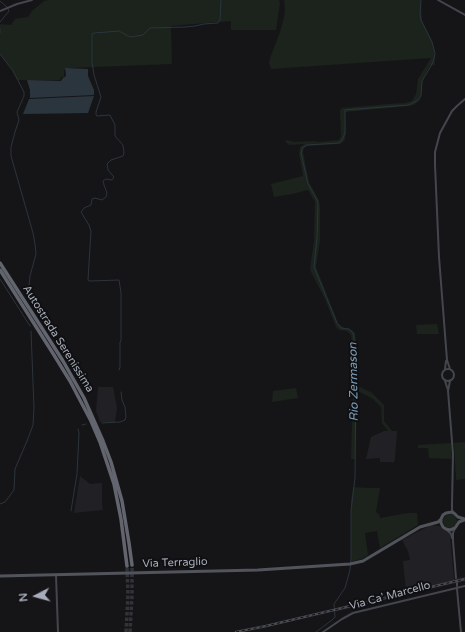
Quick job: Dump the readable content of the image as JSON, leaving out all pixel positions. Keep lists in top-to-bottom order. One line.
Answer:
{"streets":{"highway":["Autostrada Serenissima"],"main road":["Via Terraglio","Via Ca' Marcello"]},"water":["Rio Zermason"],"north":"left"}
